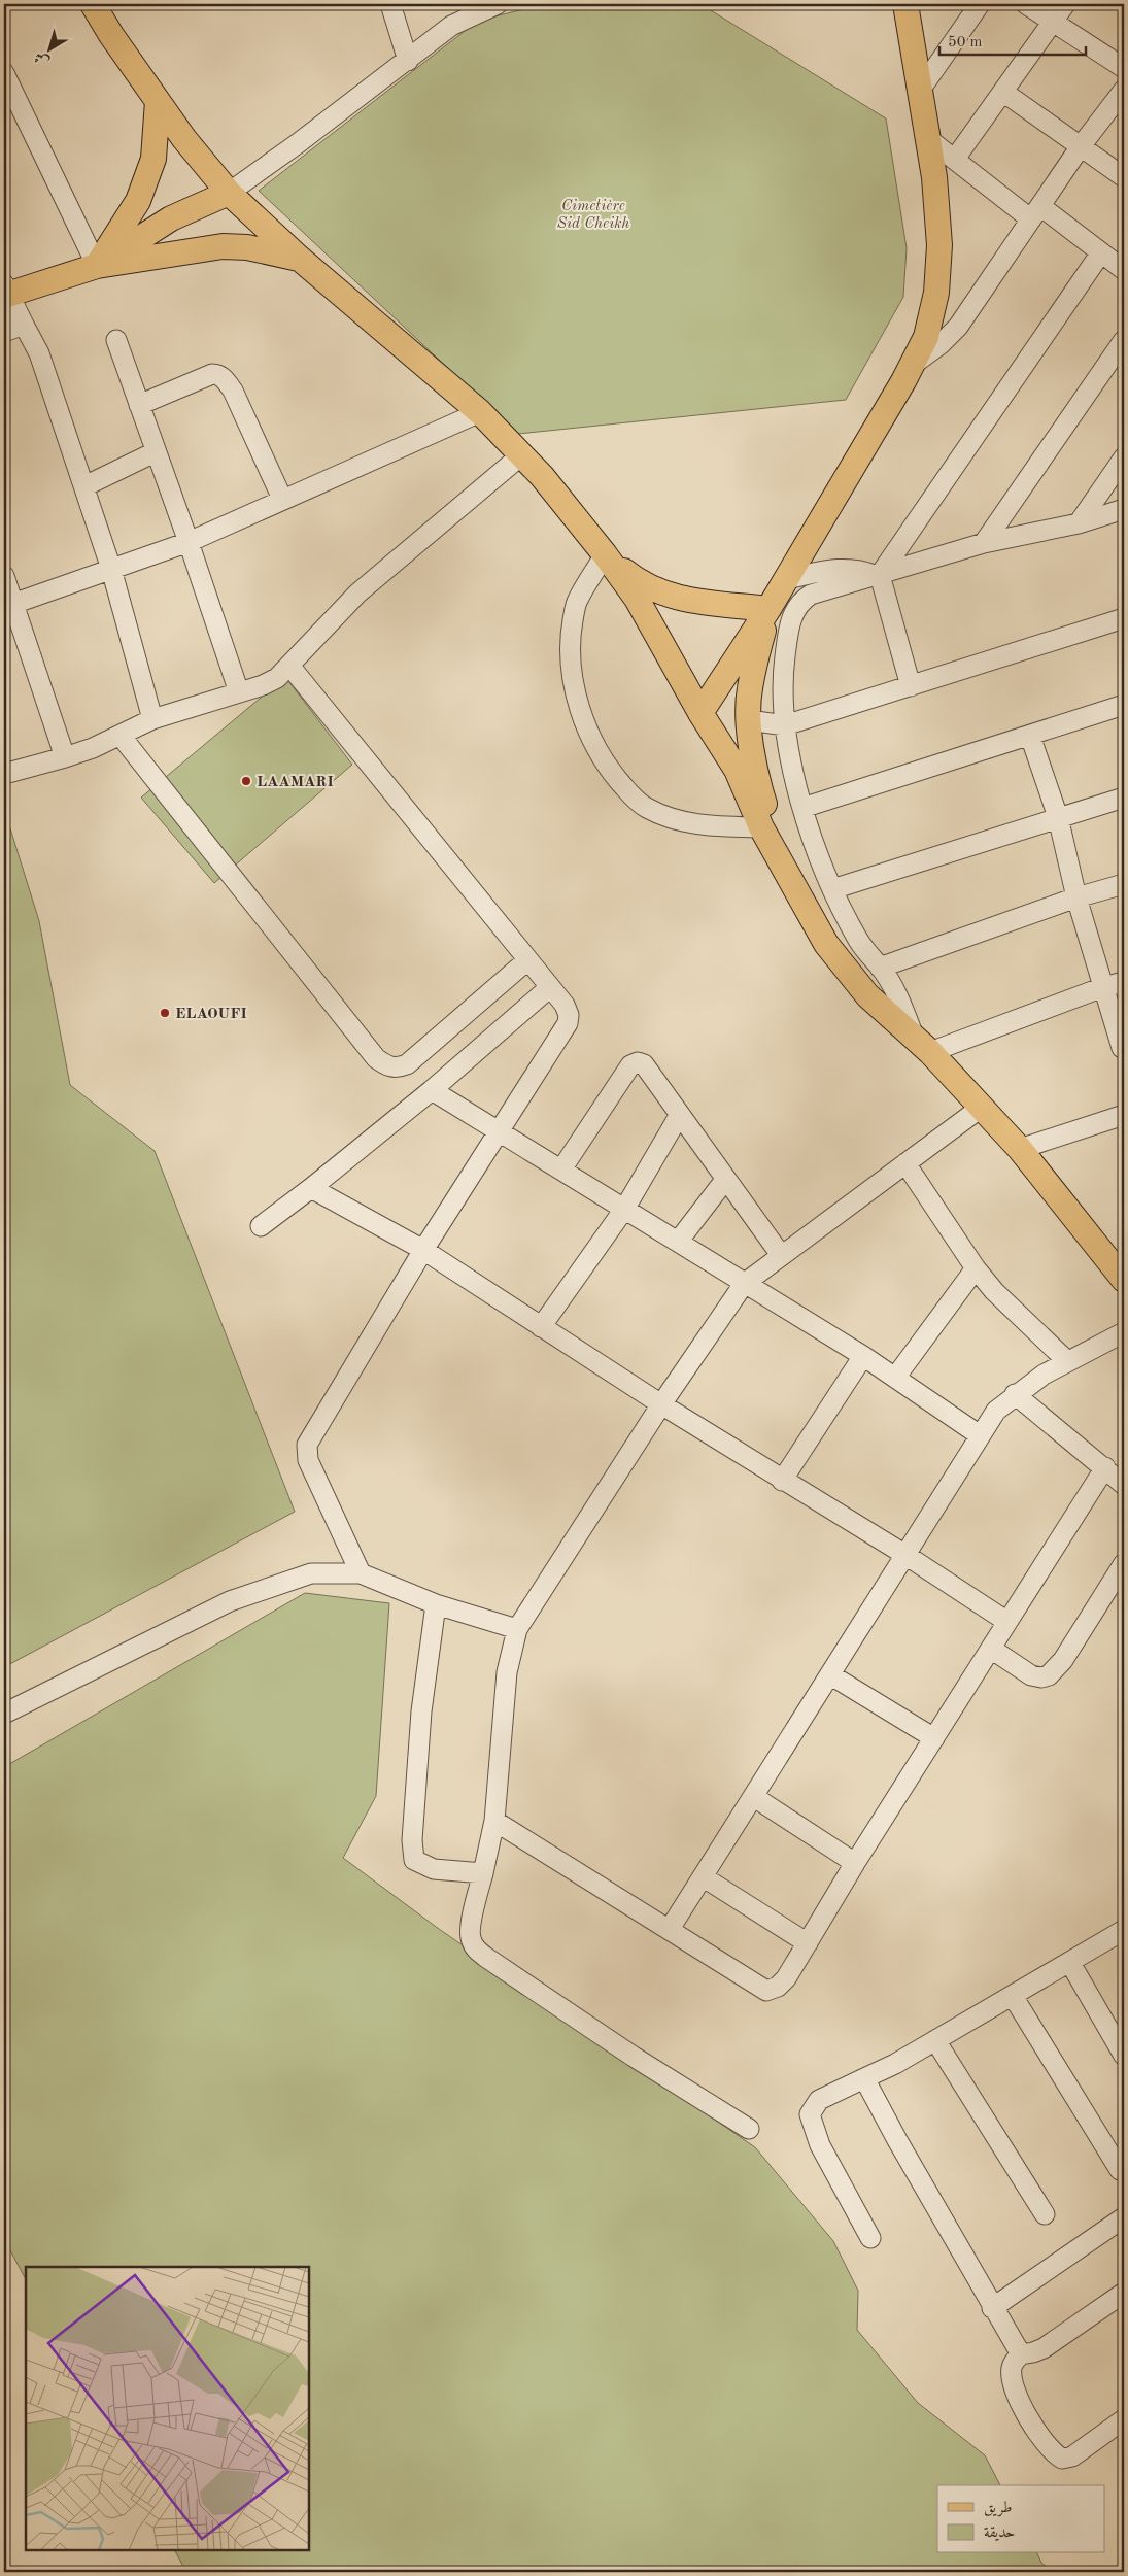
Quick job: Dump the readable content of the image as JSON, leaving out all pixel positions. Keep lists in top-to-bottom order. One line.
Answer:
{"parks":["Cimetière Sid Cheikh"],"places":["LAAMARI","ELAOUFI"],"legend":["طريق","حديقة"],"scale_bar":"50 m","north":"bottom left"}
